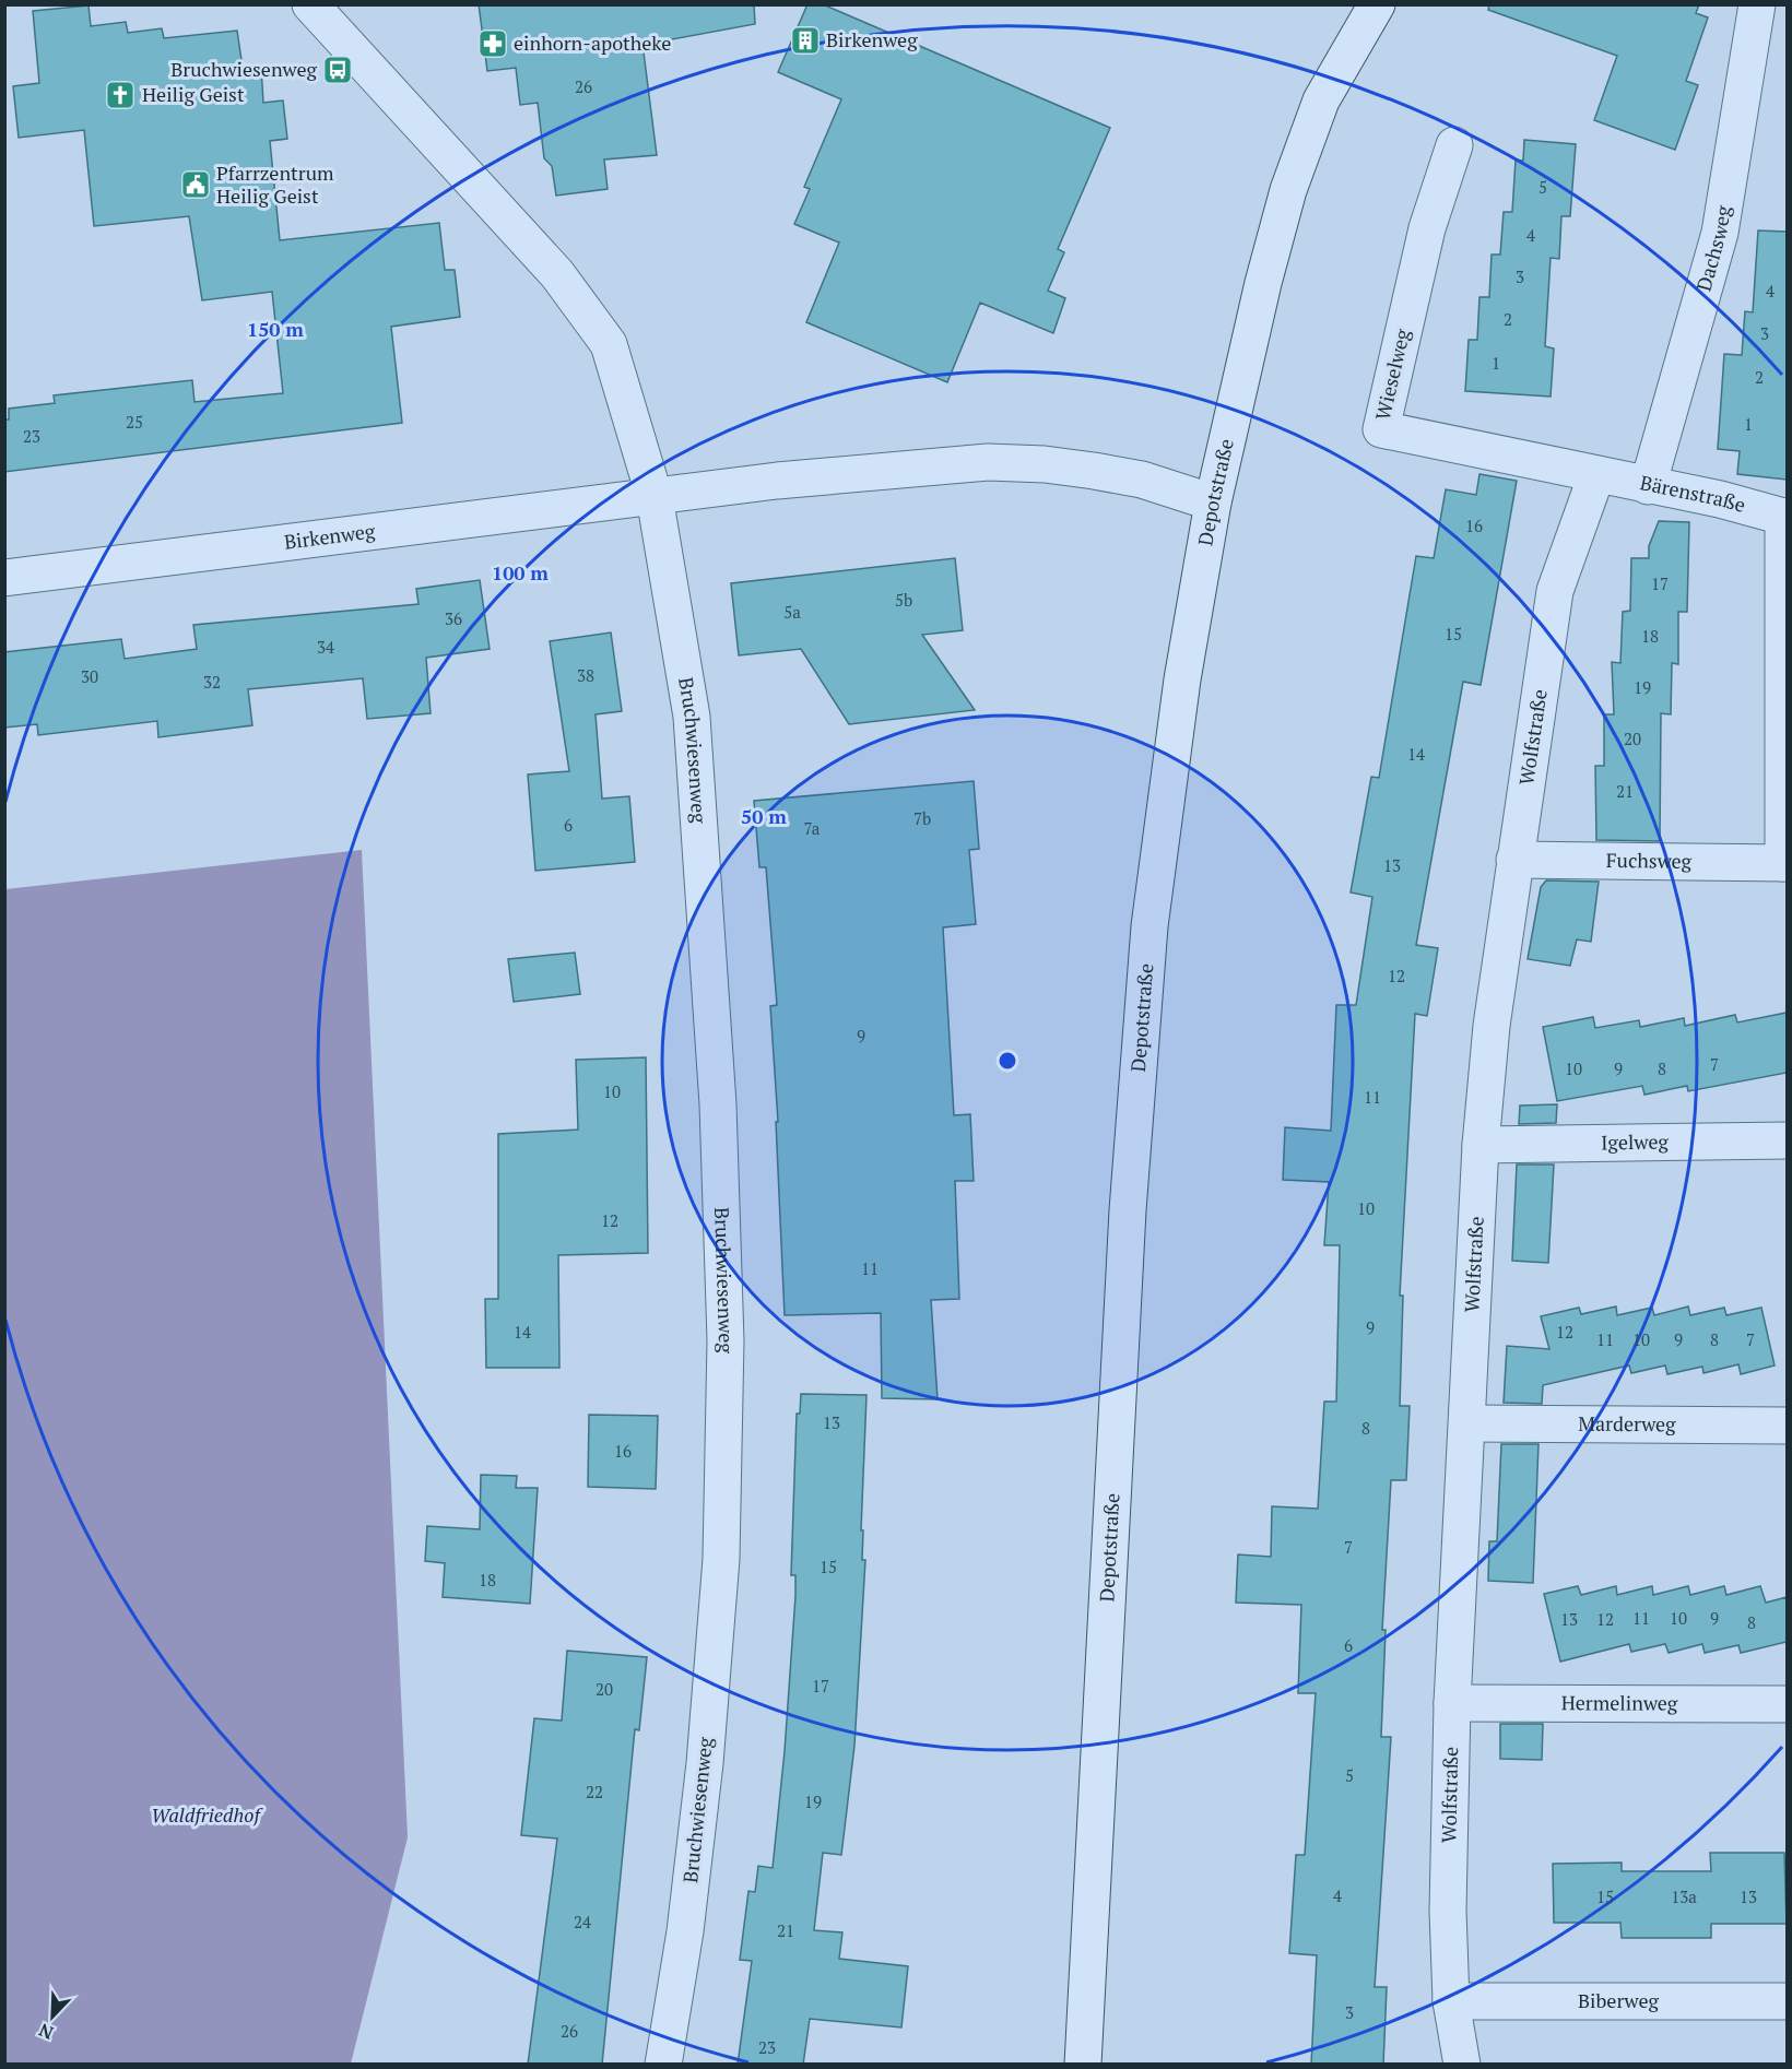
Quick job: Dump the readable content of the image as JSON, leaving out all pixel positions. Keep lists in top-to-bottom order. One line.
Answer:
{"streets":{"street":["Dachsweg","Wieselweg","Depotstraße","Bärenstraße","Birkenweg","Wolfstraße","Bruchwiesenweg","Fuchsweg","Igelweg","Marderweg","Hermelinweg","Biberweg"]},"crossings":[["Dachsweg","Bärenstraße"],["Wieselweg","Bärenstraße"],["Wieselweg","Wolfstraße"],["Bärenstraße","Wolfstraße"],["Bärenstraße","Fuchsweg"],["Birkenweg","Bruchwiesenweg"],["Wolfstraße","Fuchsweg"],["Wolfstraße","Igelweg"],["Wolfstraße","Marderweg"],["Wolfstraße","Hermelinweg"],["Wolfstraße","Biberweg"]],"parks":["Waldfriedhof"],"places":{"building":["Birkenweg"],"pharmacy":["einhorn-apotheke"],"bus stop":["Bruchwiesenweg"],"church":["Heilig Geist"],"public building":["Pfarrzentrum Heilig Geist"]},"house_numbers":["26","5","4","3","4","2","3","1","2","25","1","23","16","17","5b","5a","36","15","18","34","38","30","32","19","20","14","21","7b","6","7a","13","12","9","7","10","9","8","10","11","10","12","11","9","14","12","11","10","9","8","7","13","8","16","7","15","18","11","10","9","13","12","8","6","17","20","5","22","19","4","15","13a","13","24","21","3","26","23"],"north":"bottom left","rings":["150 m","100 m","50 m"]}
